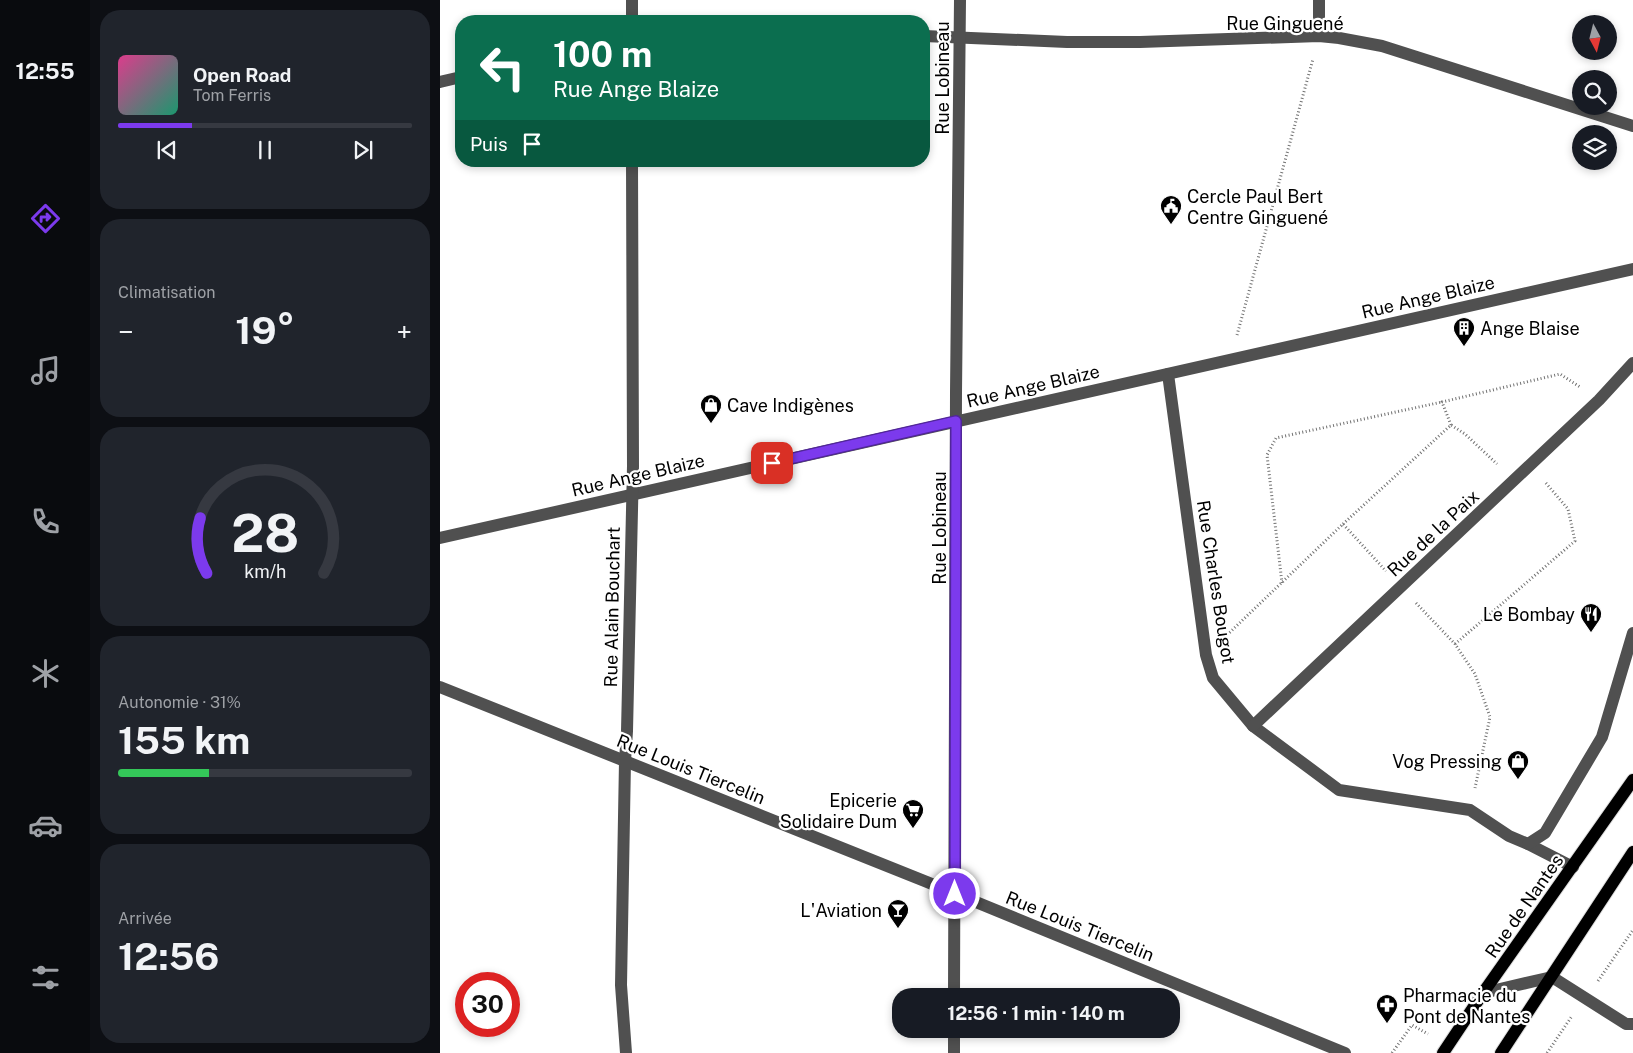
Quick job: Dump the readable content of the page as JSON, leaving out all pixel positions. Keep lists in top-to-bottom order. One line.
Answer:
{"streets":{"main road":["Rue de Nantes"],"street":["Rue Ginguené","Rue Lobineau","Rue Ange Blaize","Rue de la Paix","Rue Charles Bougot","Rue Alain Bouchart","Rue Louis Tiercelin"]},"crossings":[["Rue Ginguené","Rue Lobineau"],["Rue Lobineau","Rue Ange Blaize"],["Rue Lobineau","Rue Louis Tiercelin"],["Rue Ange Blaize","Rue Charles Bougot"],["Rue Ange Blaize","Rue Alain Bouchart"],["Rue de la Paix","Rue Charles Bougot"],["Rue Charles Bougot","Rue de Nantes"],["Rue Alain Bouchart","Rue Louis Tiercelin"]],"places":{"public building":["Cercle Paul Bert Centre Ginguené"],"building":["Ange Blaise"],"shop":["Cave Indigènes","Vog Pressing"],"restaurant":["Le Bombay"],"supermarket":["Epicerie Solidaire Dum"],"bar":["L'Aviation"],"pharmacy":["Pharmacie du Pont de Nantes"]},"north":"bottom","page":{"tabs":"12:55","turn":["100 m","Rue Ange Blaize"],"song":["Open Road","Tom Ferris"],"then":"Puis","tile":["Climatisation",["Autonomie · 31%","155 km"],["Arrivée","12:56"]],"heat":["−","19°","+"],"limit":"30","trip":"12:56 · 1 min · 140 m","gauge":["28","km/h"]}}
